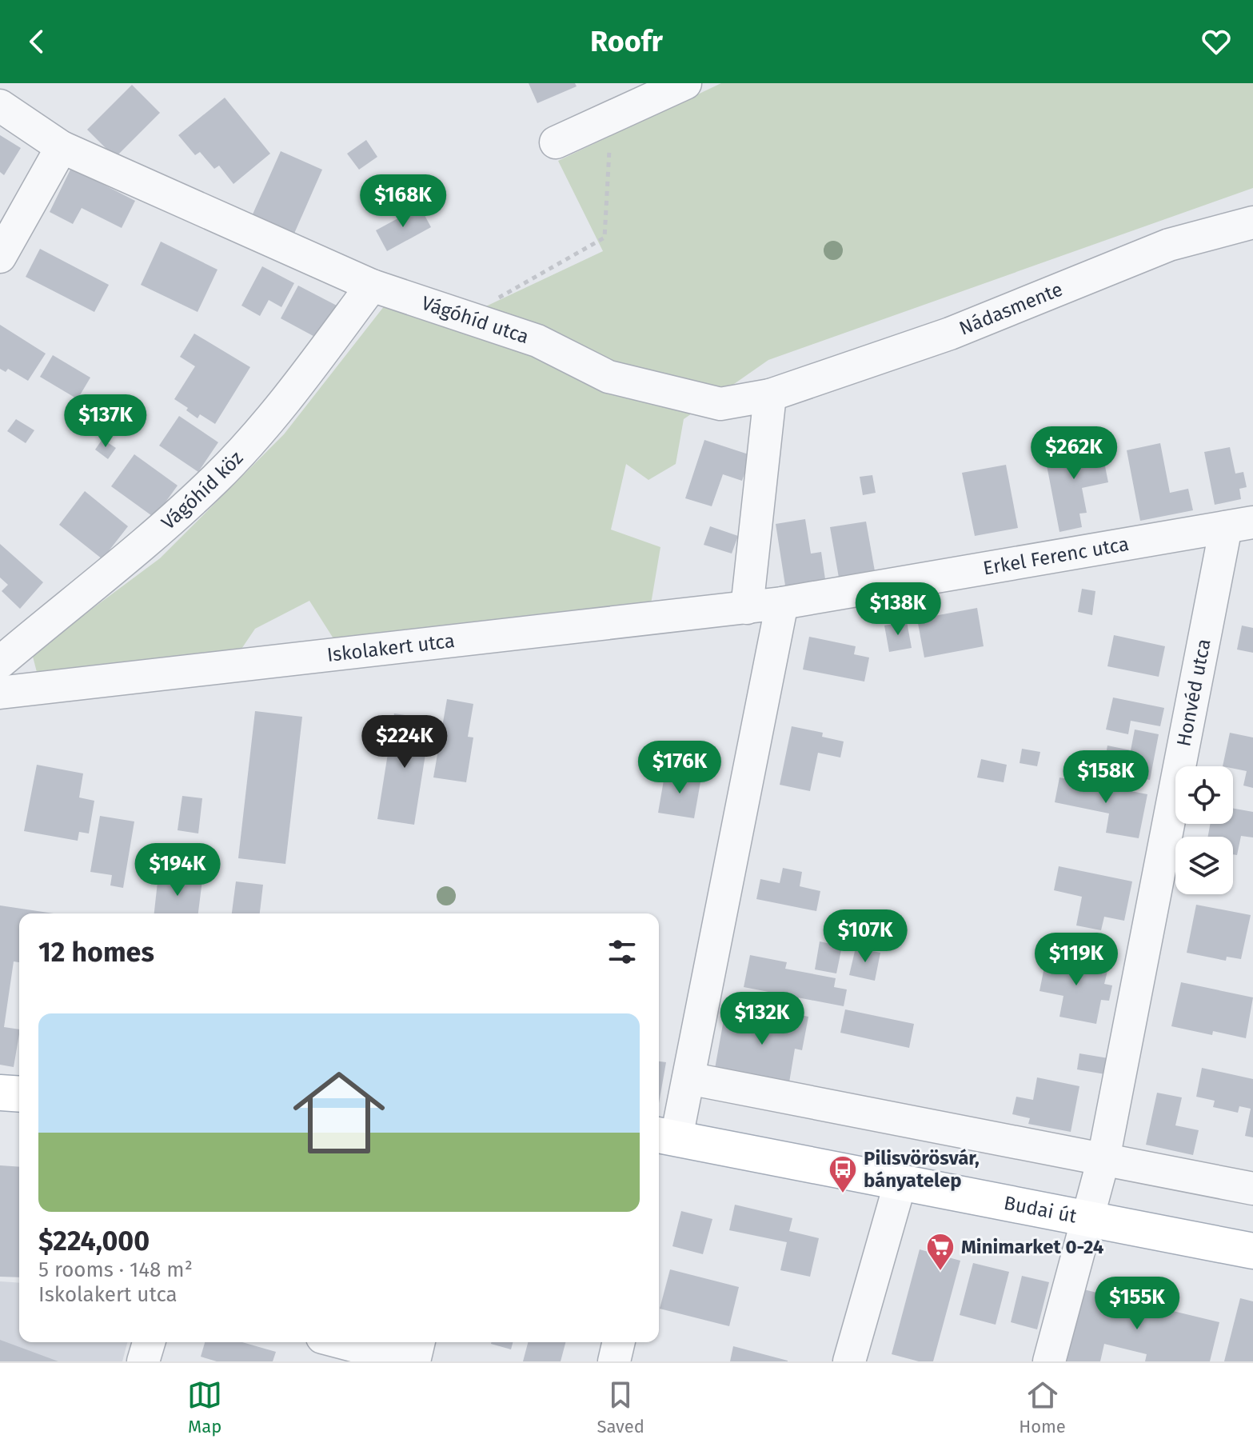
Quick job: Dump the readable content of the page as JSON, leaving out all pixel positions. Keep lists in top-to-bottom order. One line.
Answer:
{"streets":{"main road":["Budai út"],"street":["Nádasmente","Vágóhíd utca","Vágóhíd köz","Erkel Ferenc utca","Iskolakert utca","Honvéd utca"]},"crossings":[["Nádasmente","Vágóhíd utca"],["Vágóhíd utca","Vágóhíd köz"],["Erkel Ferenc utca","Iskolakert utca"],["Erkel Ferenc utca","Honvéd utca"],["Honvéd utca","Budai út"]],"places":{"bus stop":["Pilisvörösvár, bányatelep"],"supermarket":["Minimarket 0-24"]},"page":{"header":"Roofr","price":["$168K","$137K","$262K","$138K","$224K","$176K","$158K","$194K","$107K","$119K","$132K","$155K"],"heading":"12 homes","list":[{"name":"$224,000","note":"5 rooms · 148 m² · Iskolakert utca"}],"tabs":["Map","Saved","Home"]}}
